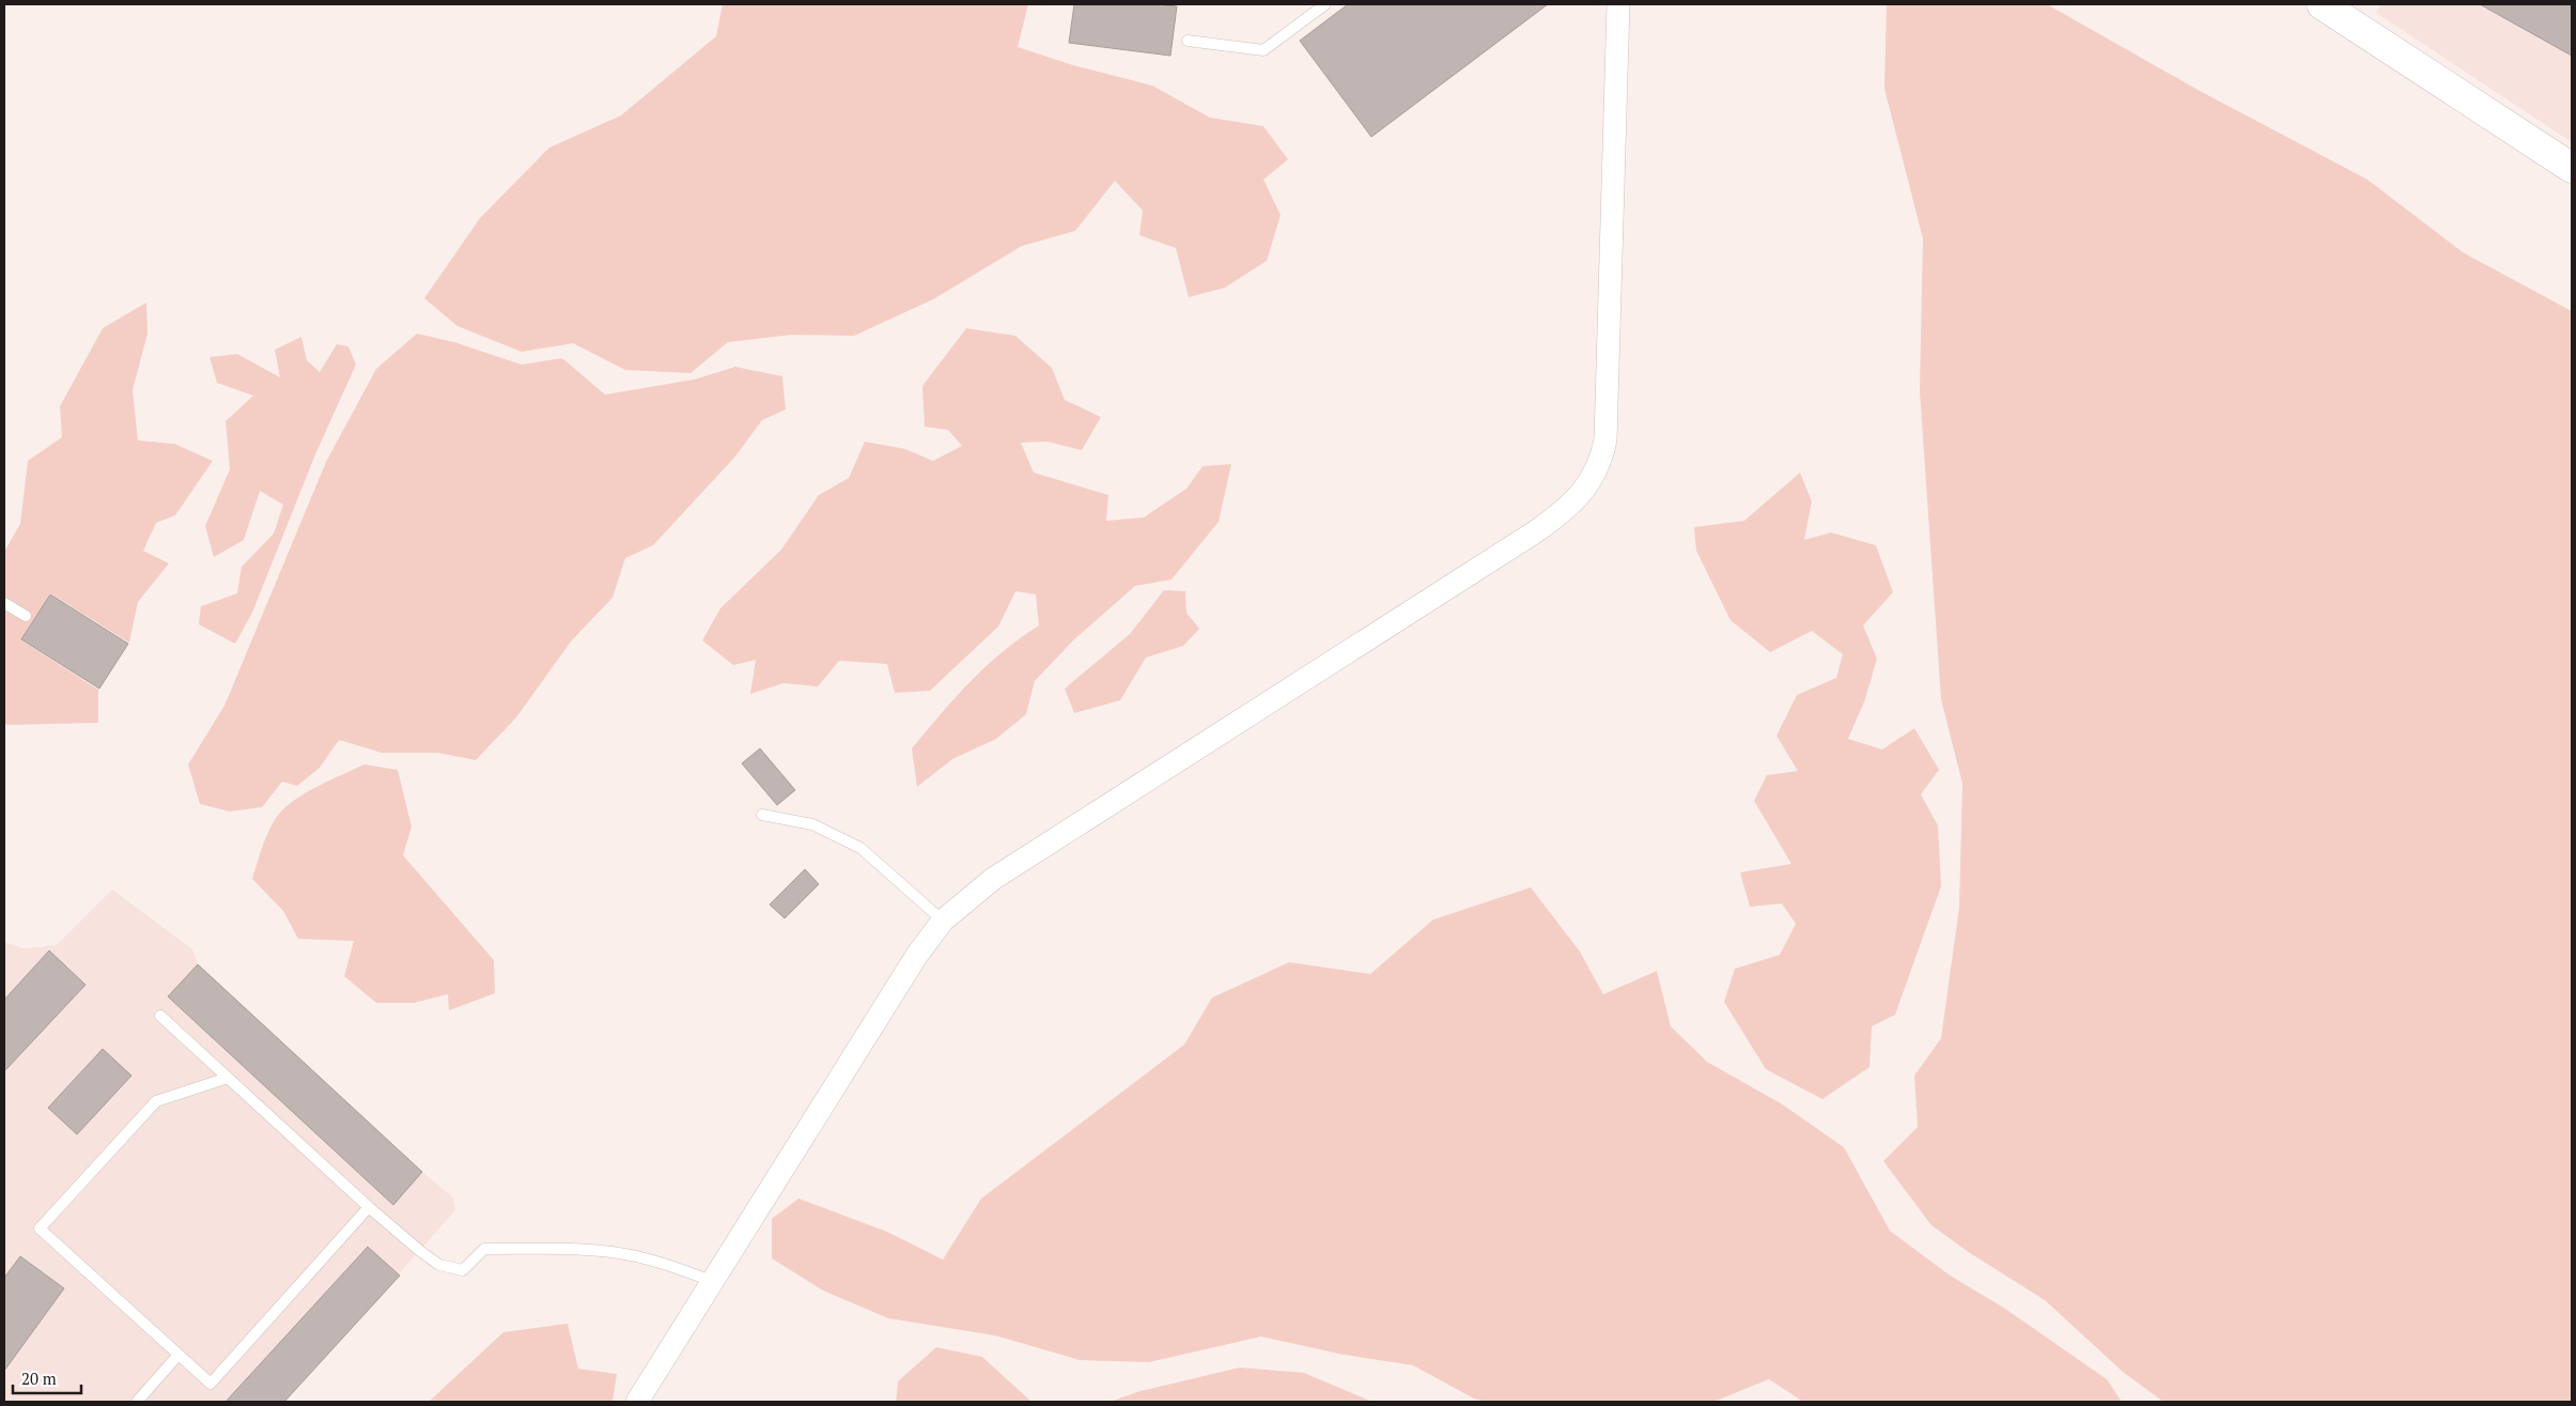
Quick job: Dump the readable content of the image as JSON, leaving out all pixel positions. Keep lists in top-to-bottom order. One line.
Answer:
{"scale_bar":"20 m"}
